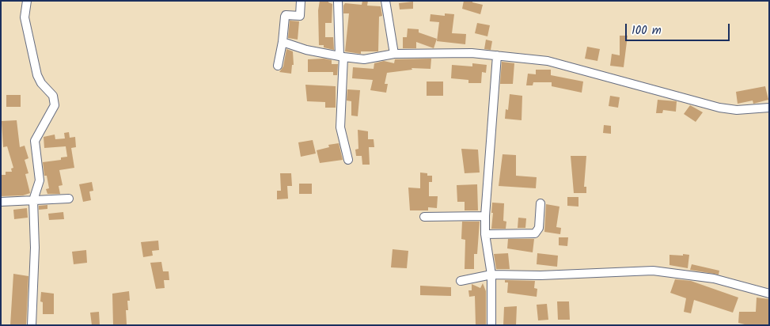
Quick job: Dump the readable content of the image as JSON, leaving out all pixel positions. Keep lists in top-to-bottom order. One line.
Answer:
{"scale_bar":"100 m"}
